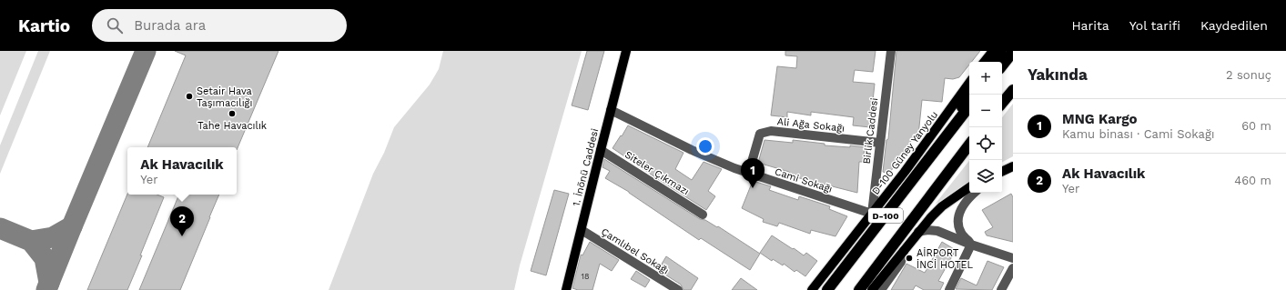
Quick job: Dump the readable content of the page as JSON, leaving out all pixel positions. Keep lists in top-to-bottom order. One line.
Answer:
{"streets":{"highway":["D-100"],"main road":["D-100 Güney Yanyolu","1. İnönü Caddesi"],"street":["Ali Ağa Sokağı","Birlik Caddesi","Siteler Çıkmazı","Cami Sokağı","Çamlıbel Sokağı"]},"crossings":[["Ali Ağa Sokağı","Birlik Caddesi"],["Ali Ağa Sokağı","Cami Sokağı"],["Birlik Caddesi","D-100 Güney Yanyolu"],["Birlik Caddesi","Cami Sokağı"],["D-100 Güney Yanyolu","Cami Sokağı"],["1. İnönü Caddesi","Siteler Çıkmazı"],["1. İnönü Caddesi","Cami Sokağı"],["1. İnönü Caddesi","Çamlıbel Sokağı"]],"places":["Setair Hava Taşımacılığı","Tahe Havacılık","AİRPORT İNCİ HOTEL"],"house_numbers":["18"],"page":{"header":"Kartio","search":"Burada ara","nav":["Harita","Yol tarifi","Kaydedilen"],"heading":["Yakında","2 sonuç"],"map_buttons":["+","−"],"list":[{"mark":"1","name":"MNG Kargo","note":"Kamu binası · Cami Sokağı","value":"60 m"},{"mark":"2","name":"Ak Havacılık","note":"Yer","value":"460 m"}],"popup":["Ak Havacılık","Yer"],"pins":["1","2"]}}
